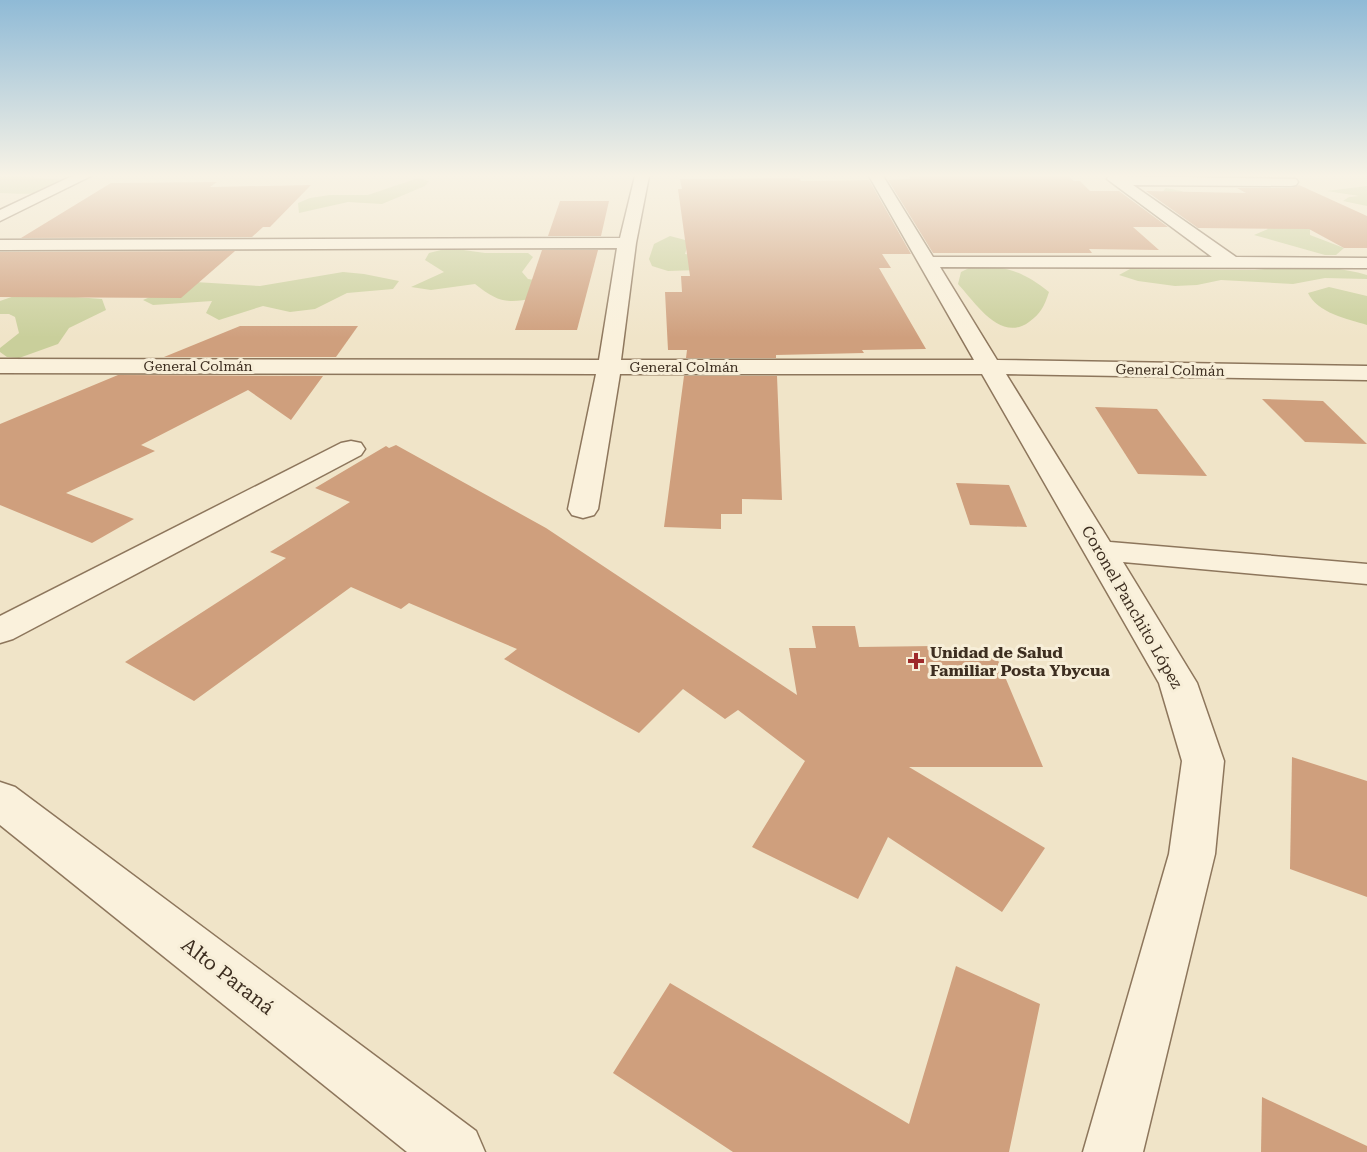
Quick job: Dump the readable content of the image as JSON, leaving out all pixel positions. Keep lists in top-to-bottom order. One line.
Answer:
{"streets":{"street":["General Colmán","Coronel Panchito López","Alto Paraná"]},"crossings":[["General Colmán","Coronel Panchito López"]],"places":{"health":["Unidad de Salud Familiar Posta Ybycua"]}}
